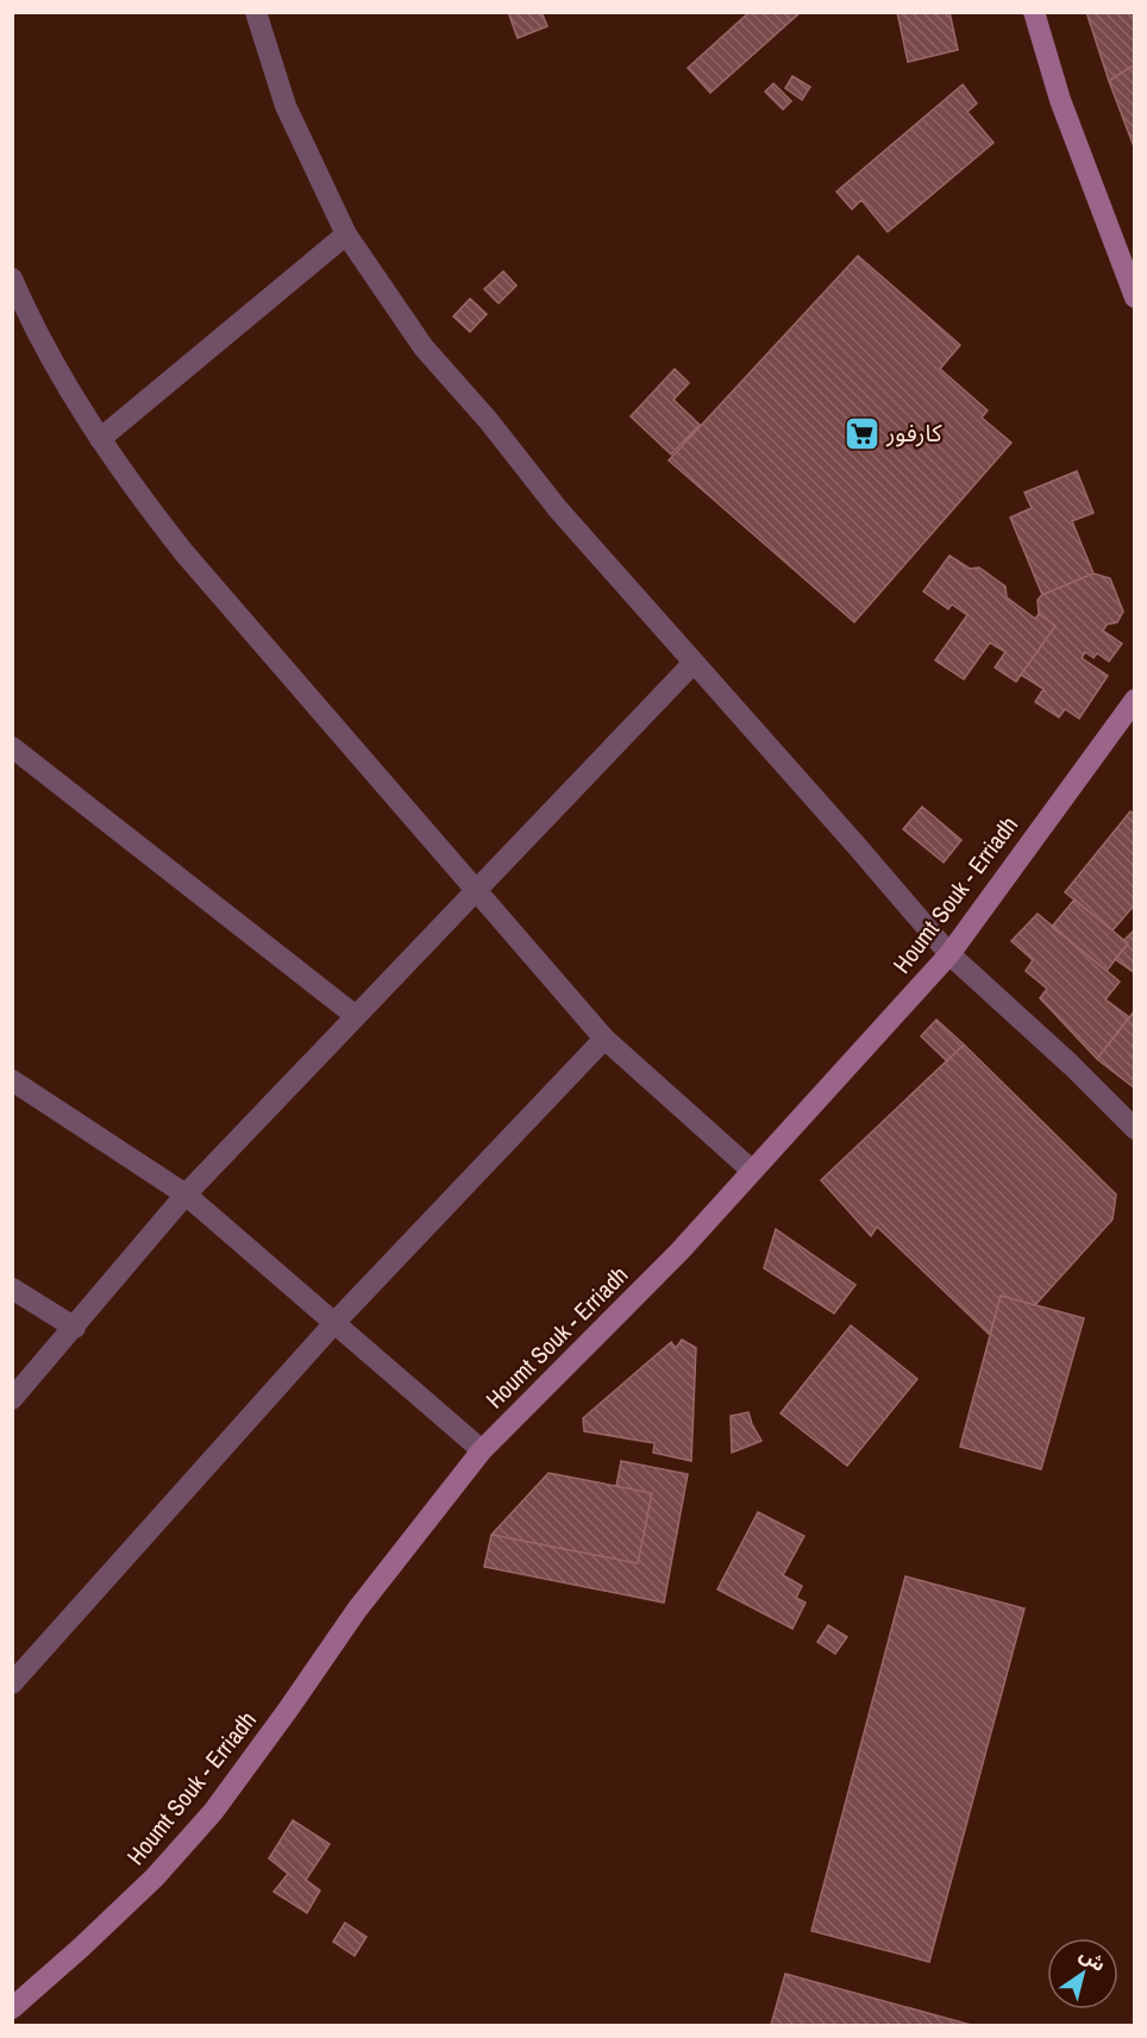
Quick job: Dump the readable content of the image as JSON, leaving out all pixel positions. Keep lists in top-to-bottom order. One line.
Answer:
{"streets":{"street":["Houmt Souk - Erriadh"]},"places":{"supermarket":["كارفور"]},"north":"top right"}
